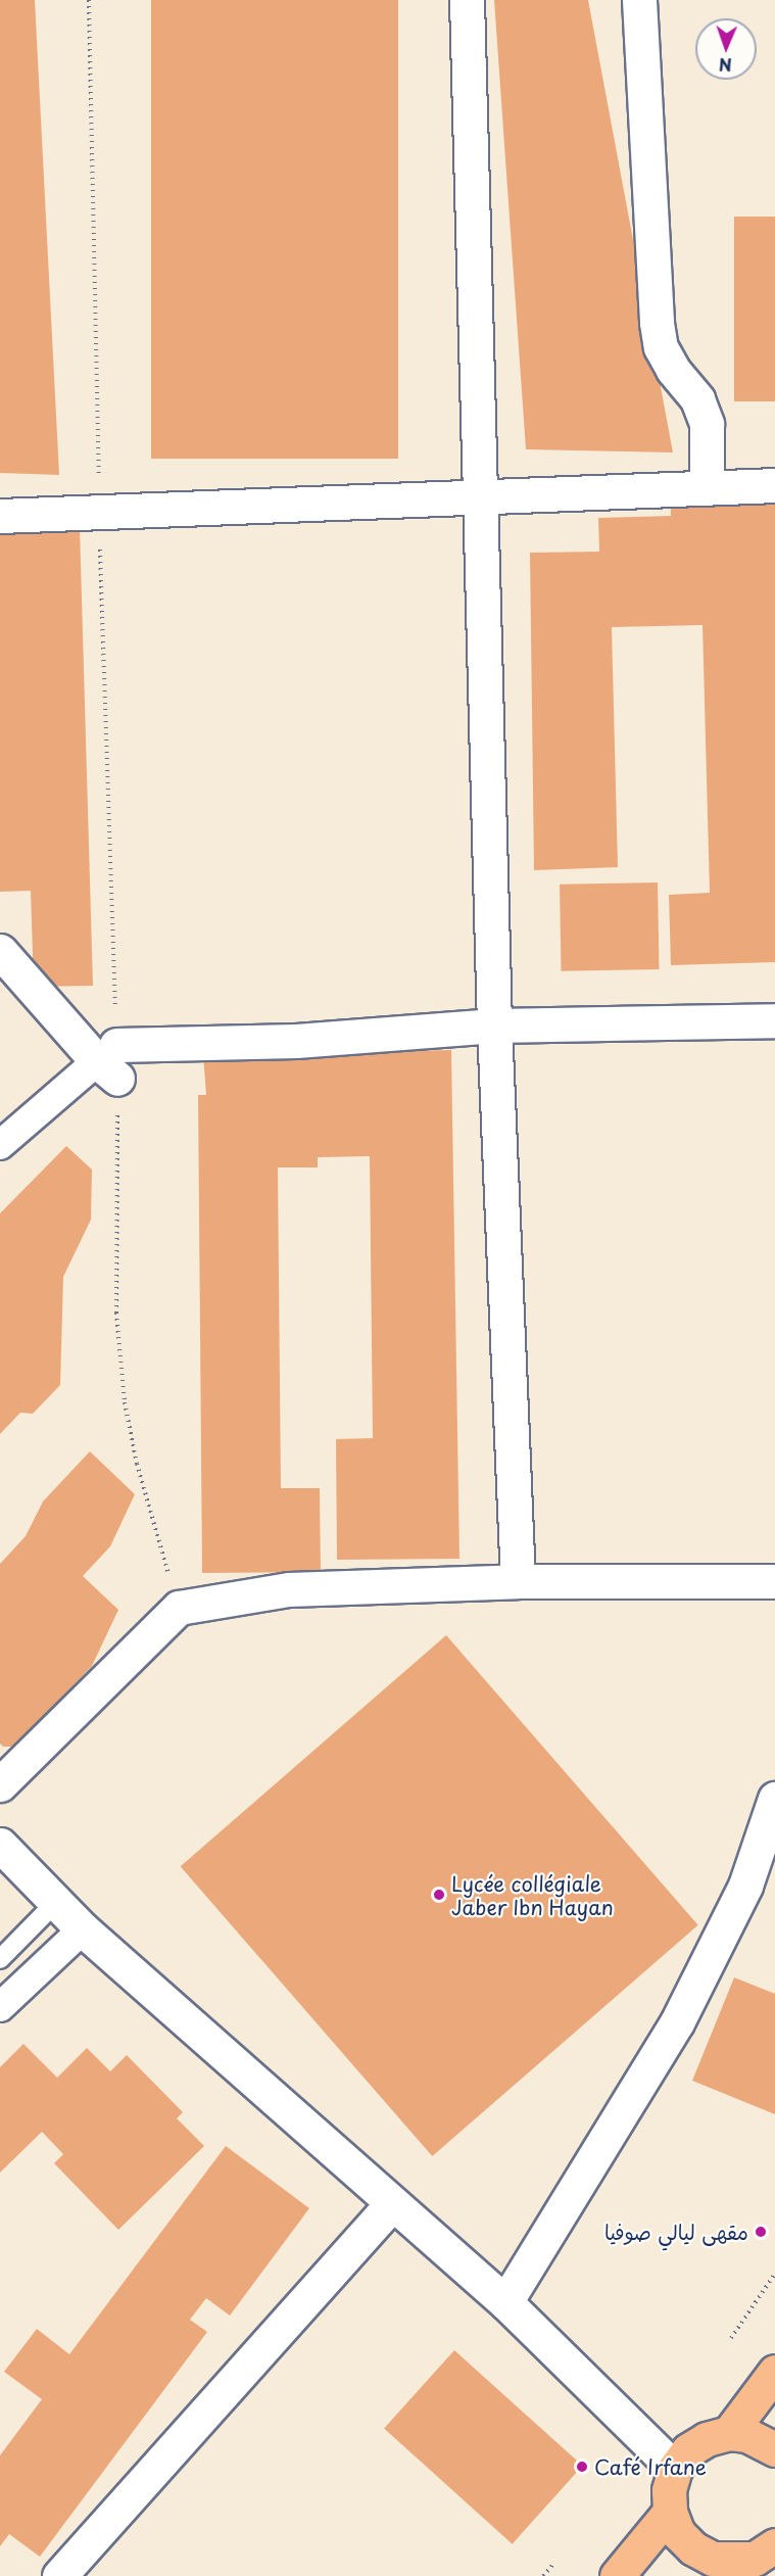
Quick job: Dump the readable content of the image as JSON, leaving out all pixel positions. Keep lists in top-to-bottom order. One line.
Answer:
{"places":["Lycée collégiale Jaber Ibn Hayan","مقهى ليالي صوفيا","Café Irfane"],"north":"bottom"}
